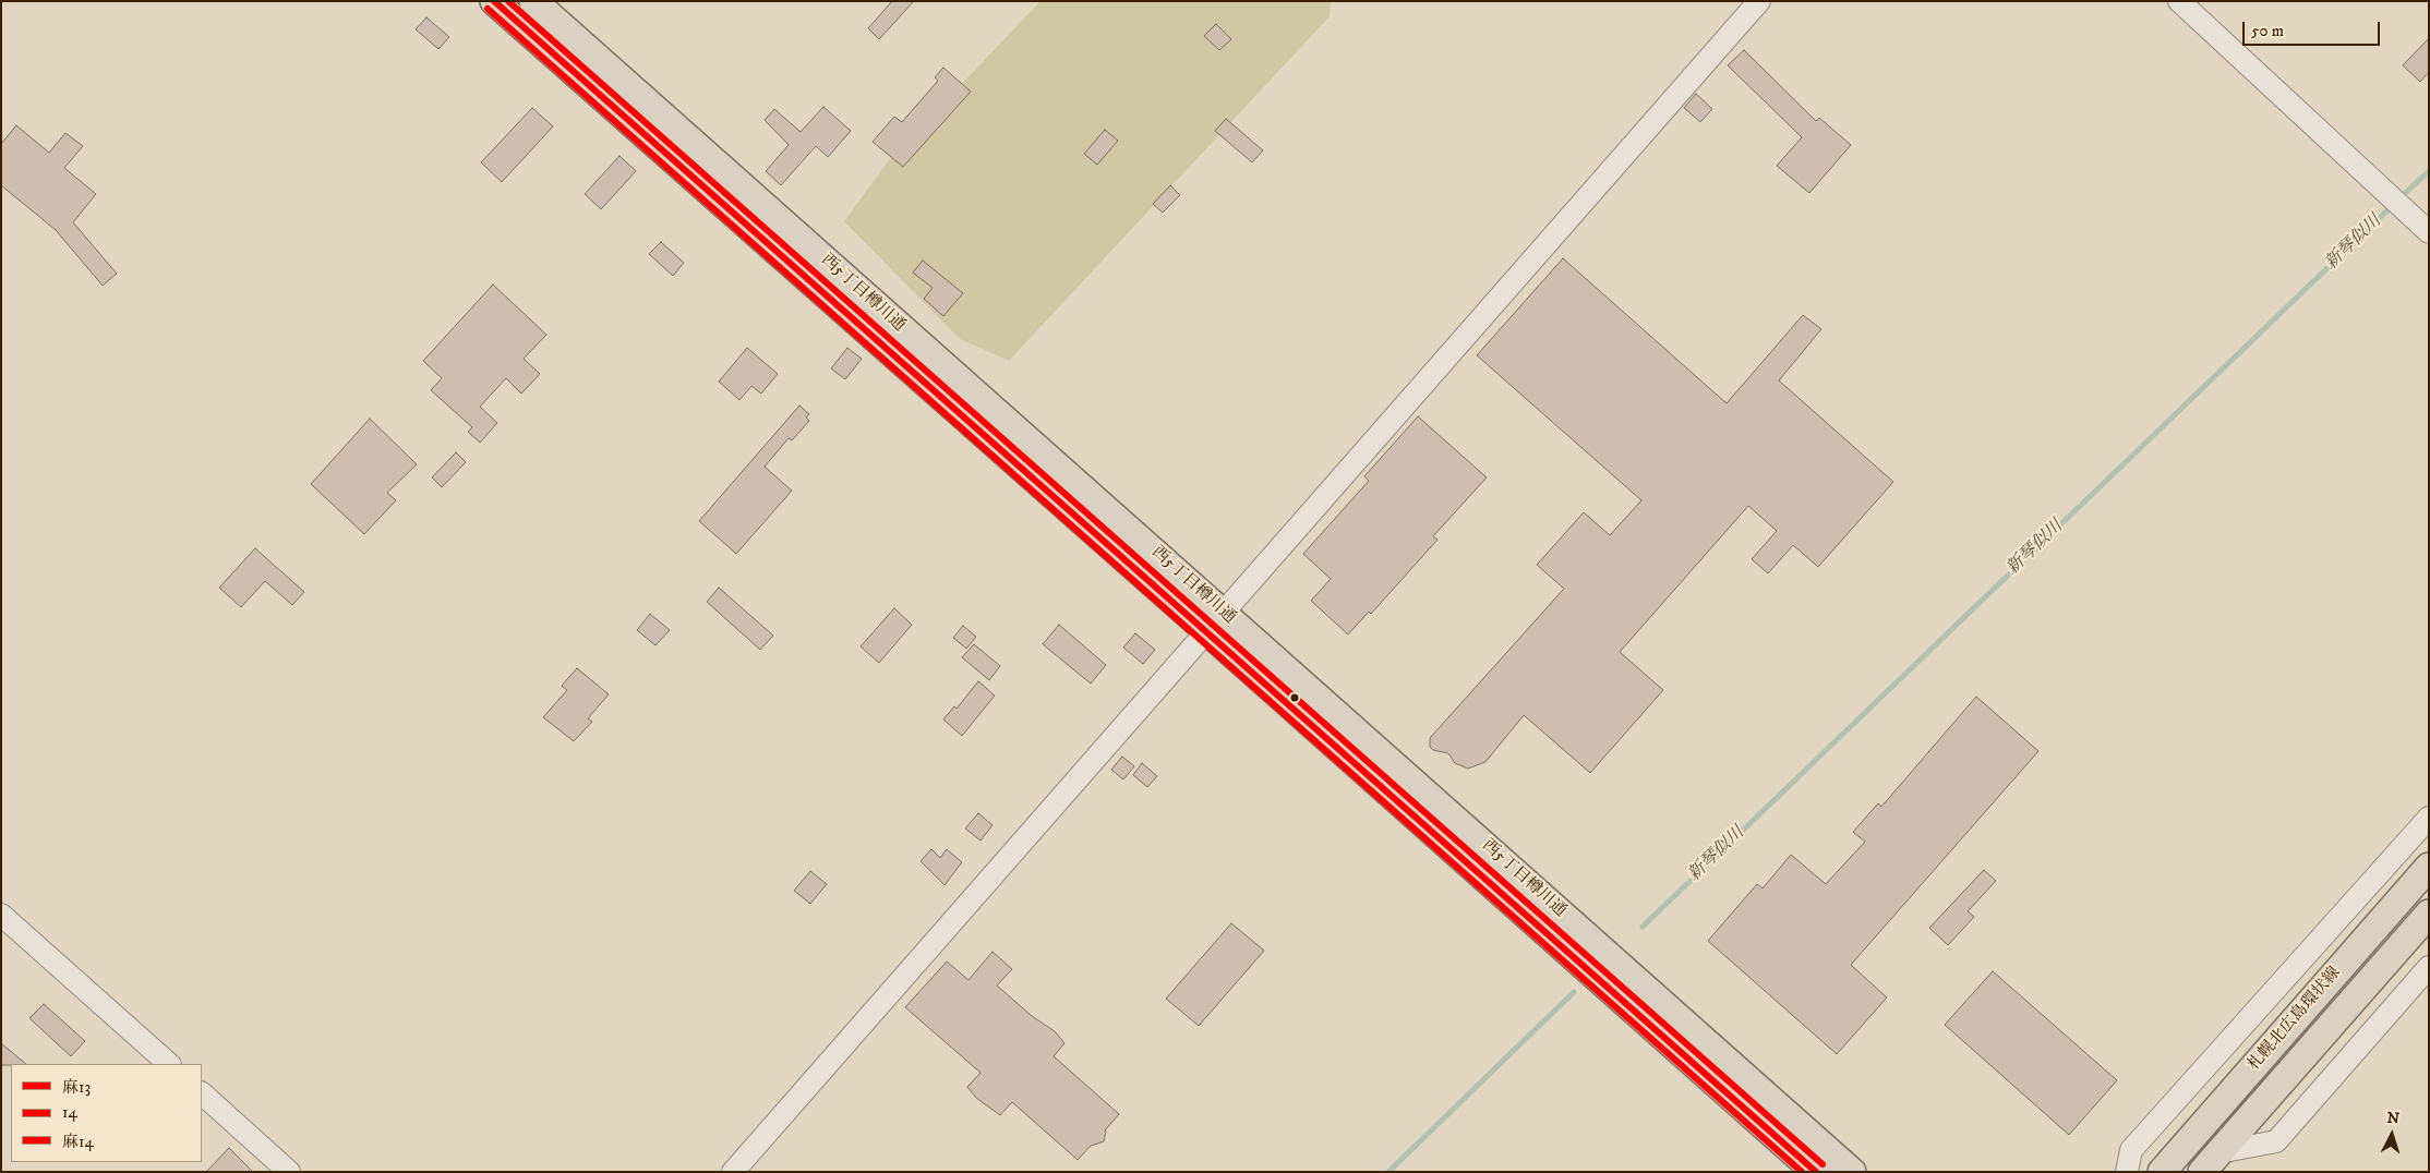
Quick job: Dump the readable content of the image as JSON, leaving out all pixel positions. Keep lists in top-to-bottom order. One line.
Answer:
{"streets":{"main road":["西5丁目樽川通","札幌北広島環状線"]},"water":["新琴似川"],"lines":["transit line 麻13","transit line 麻14","transit line 14"],"legend":["麻13","14","麻14"],"scale_bar":"50 m","north":"top"}
